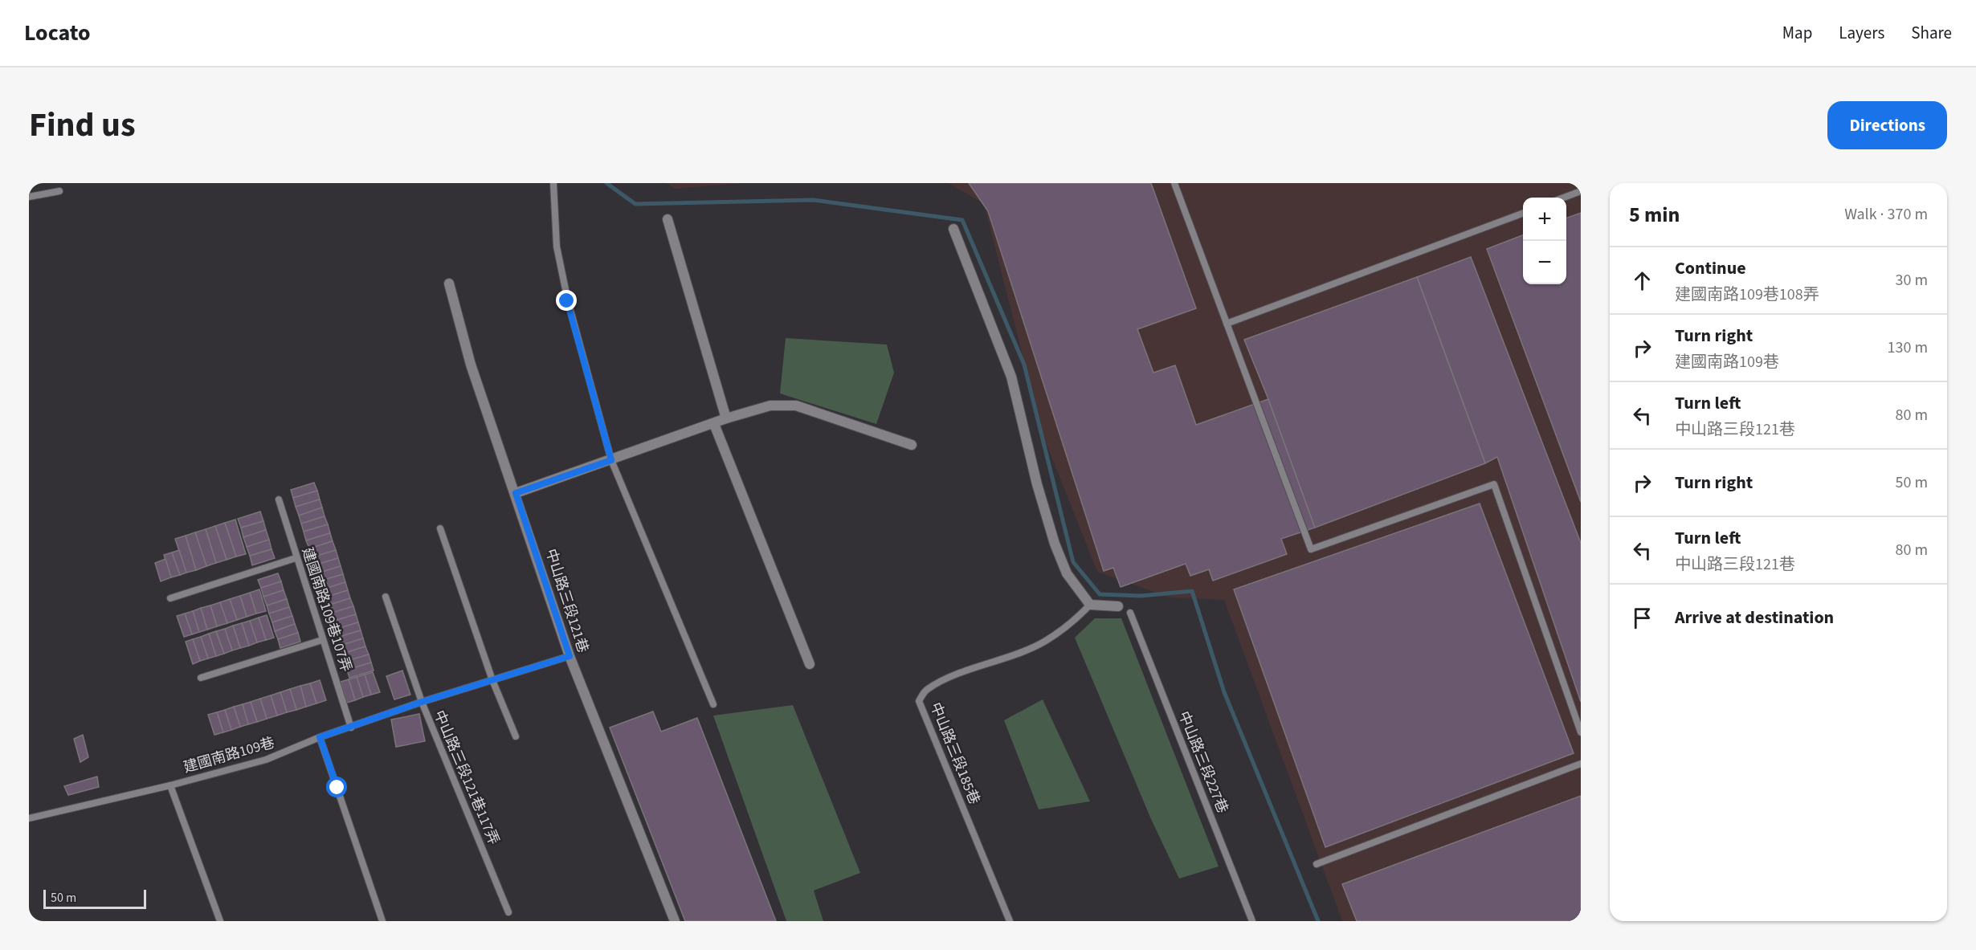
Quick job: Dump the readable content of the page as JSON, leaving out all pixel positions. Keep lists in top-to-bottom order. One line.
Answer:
{"streets":{"street":["中山路三段121巷"],"lane":["建國南路109巷107弄","中山路三段185巷","建國南路109巷","中山路三段227巷","中山路三段121巷117弄"]},"crossings":[["中山路三段121巷","建國南路109巷"],["建國南路109巷107弄","建國南路109巷"],["建國南路109巷","中山路三段121巷117弄"]],"scale_bar":"50 m","page":{"header":"Locato","nav":["Map","Layers","Share"],"title":"Find us","buttons":"Directions","heading":["5 min","Walk · 370 m"],"map_buttons":["+","−"],"list":[["Continue","建國南路109巷108弄","30 m"],["Turn right","建國南路109巷","130 m"],["Turn left","中山路三段121巷","80 m"],["Turn right","50 m"],["Turn left","中山路三段121巷","80 m"],"Arrive at destination"],"scale":"50 m"}}
